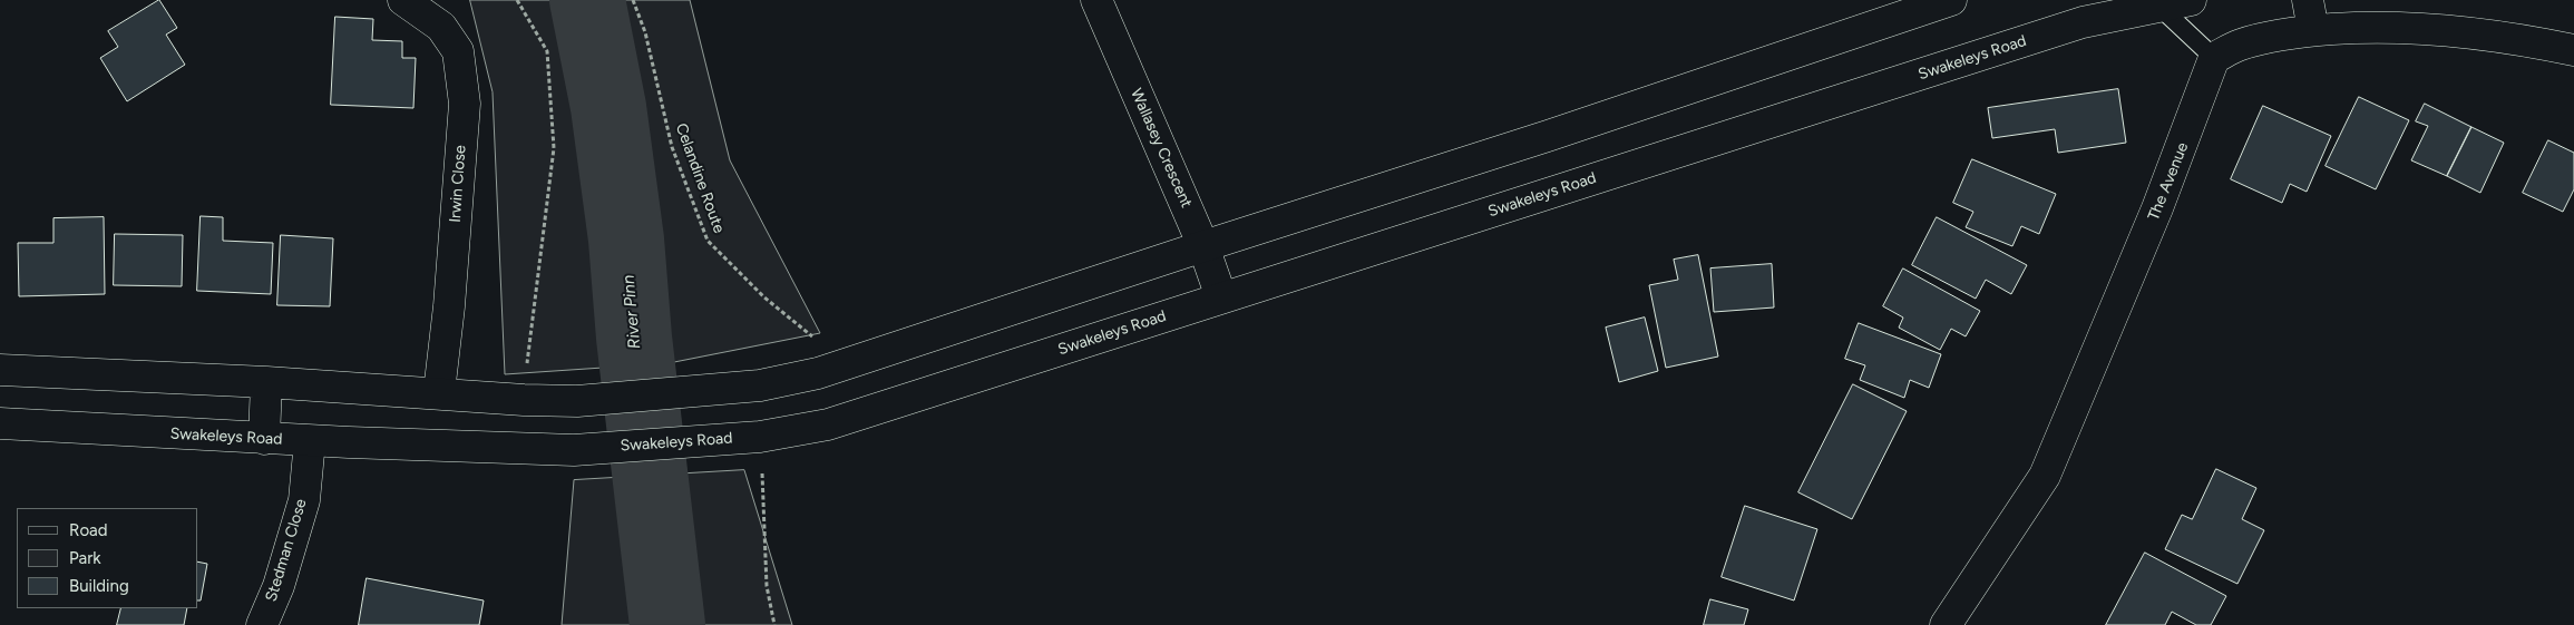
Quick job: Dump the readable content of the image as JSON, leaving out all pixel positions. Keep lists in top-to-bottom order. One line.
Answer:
{"streets":{"main road":["Swakeleys Road","Wallasey Crescent","The Avenue","Irwin Close","Stedman Close"],"path":["Celandine Route"]},"crossings":[["Swakeleys Road","Wallasey Crescent"],["Swakeleys Road","Stedman Close"]],"water":["River Pinn"],"legend":["Road","Park","Building"]}
